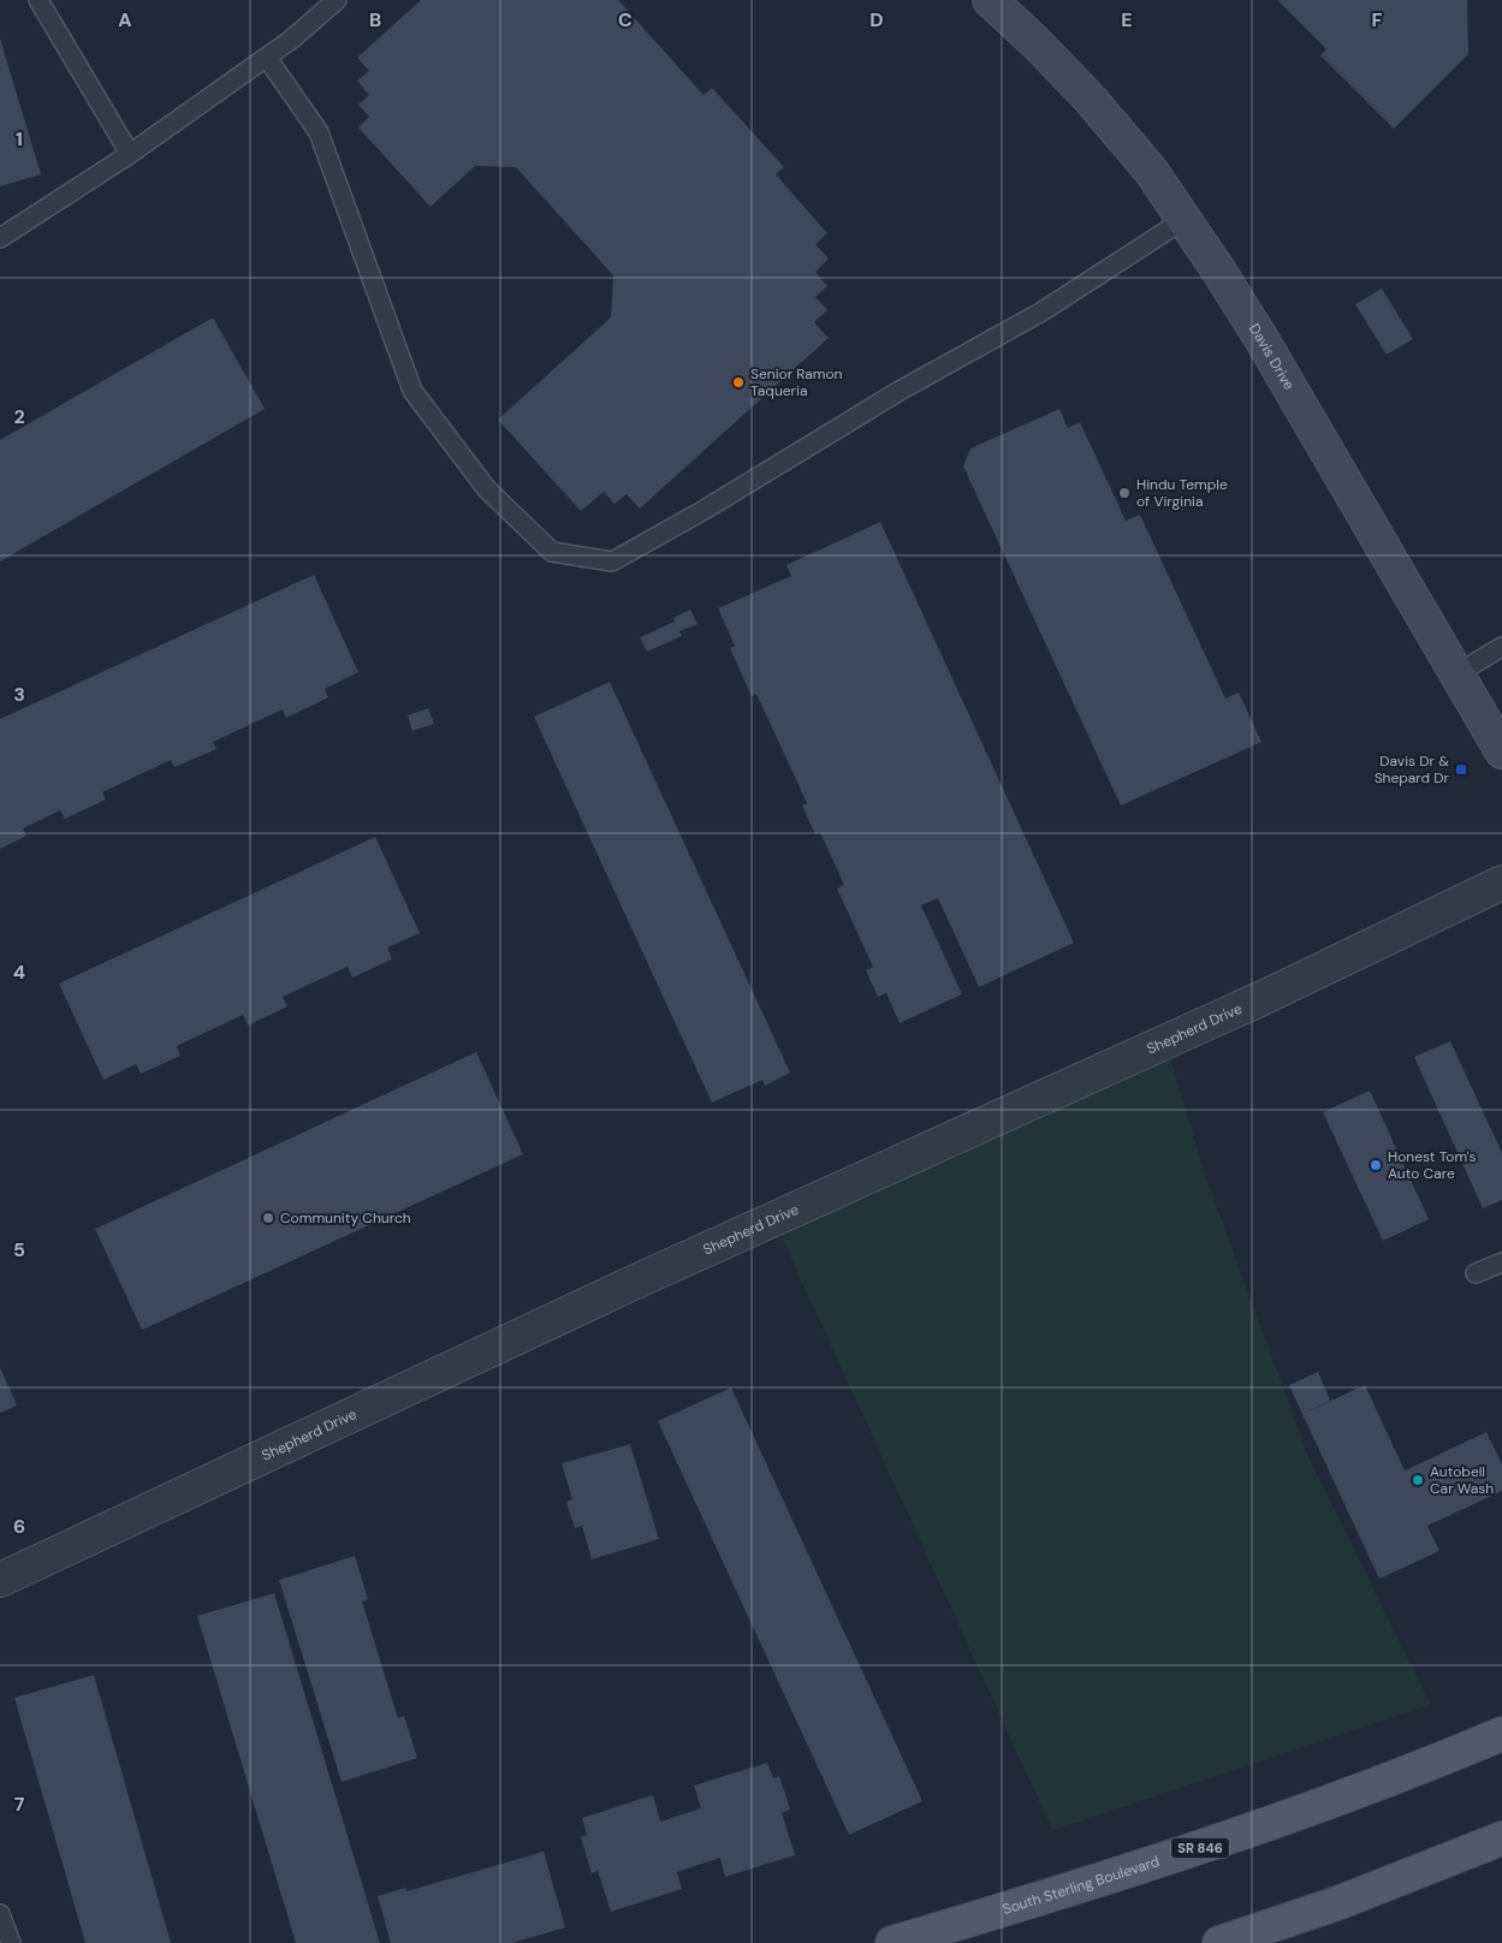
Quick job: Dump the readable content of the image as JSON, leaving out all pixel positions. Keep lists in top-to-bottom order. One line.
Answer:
{"streets":{"main road":["Davis Drive","SR 846","South Sterling Boulevard"],"street":["Shepherd Drive"]},"places":{"other":["Senior Ramon Taqueria","Hindu Temple of Virginia","Honest Tom's Auto Care","Community Church","Autobell Car Wash"],"transit":["Davis Dr & Shepard Dr"]},"grid":{"columns":["A","B","C","D","E","F"],"rows":["1","2","3","4","5","6","7"]}}
